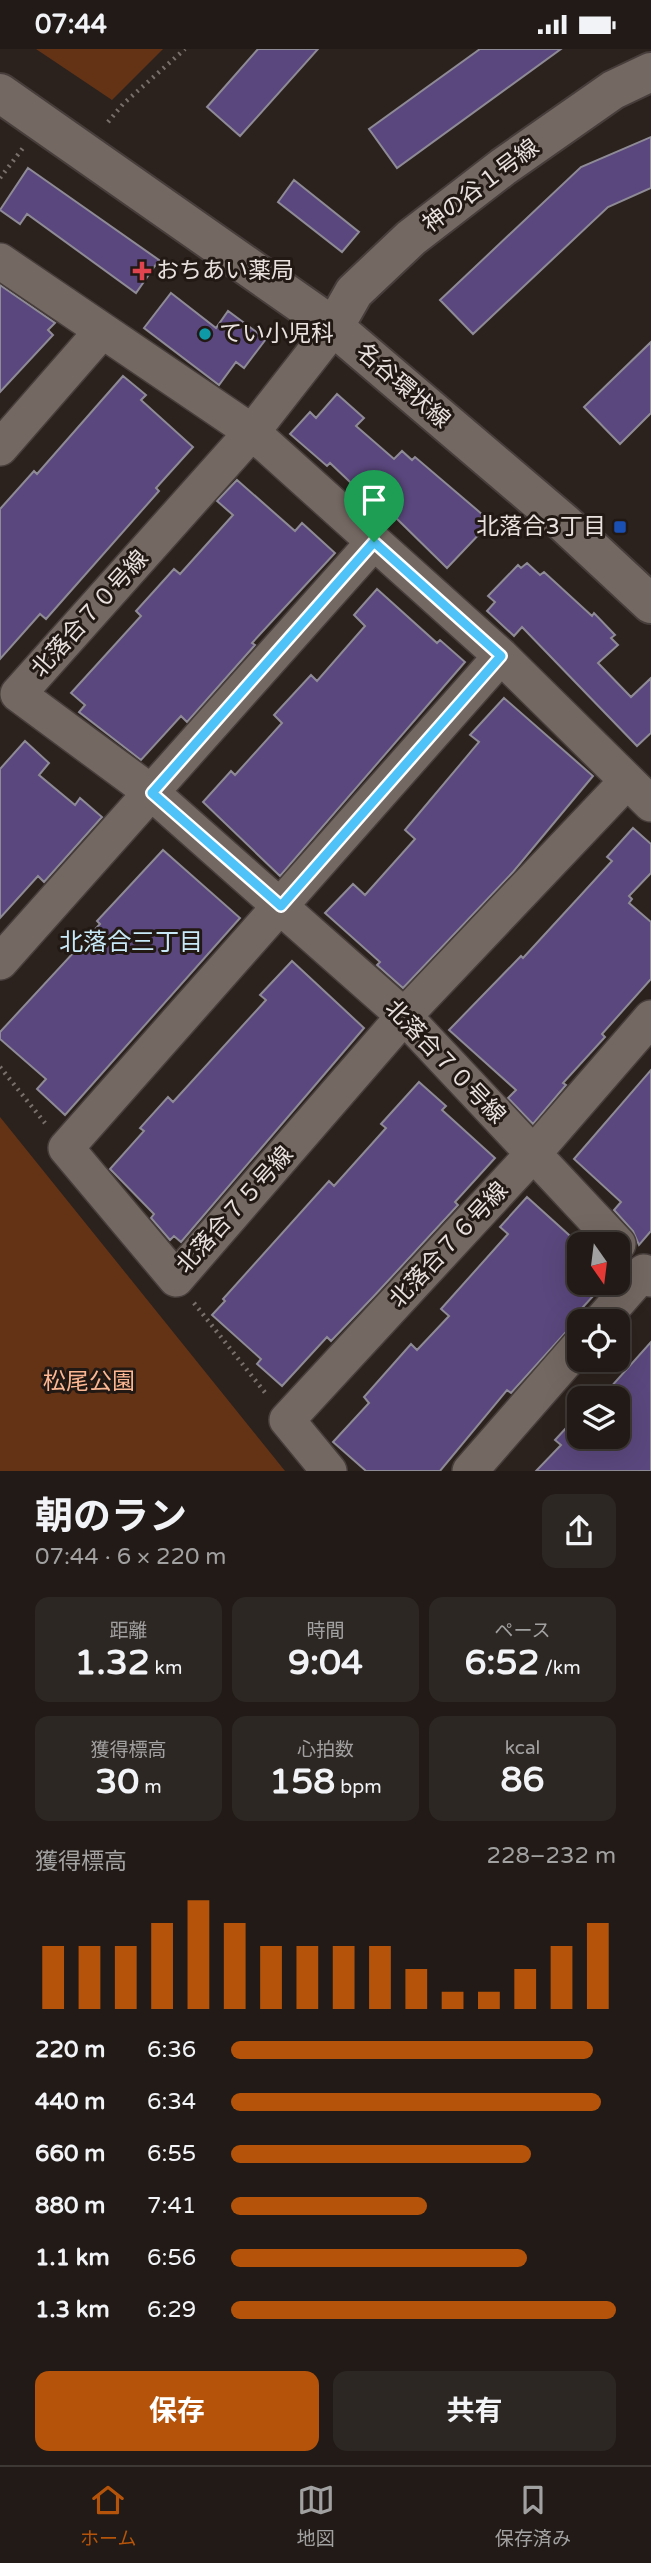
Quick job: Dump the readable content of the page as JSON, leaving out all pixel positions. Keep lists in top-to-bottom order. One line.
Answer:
{"streets":{"street":["神の谷１号線","名谷環状線","北落合７０号線","北落合７５号線","北落合７６号線"]},"crossings":[["神の谷１号線","名谷環状線"],["神の谷１号線","北落合７０号線"],["名谷環状線","北落合７０号線"],["北落合７０号線","北落合７５号線"],["北落合７０号線","北落合７６号線"]],"districts":["北落合三丁目"],"parks":["松尾公園"],"places":{"health":["おちあい薬局"],"other":["てい小児科"],"transit":["北落合3丁目"]},"north":"bottom","page":{"status":"07:44","heading":["朝のラン","07:44 · 6 × 220 m"],"stats":[["距離","1.32 km"],["時間","9:04"],["ペース","6:52 /km"],["獲得標高","30 m"],["心拍数","158 bpm"],["kcal","86"]],"chart":["獲得標高","228–232 m"],"list":[{"name":"220 m","note":"6:36"},{"name":"440 m","note":"6:34"},{"name":"660 m","note":"6:55"},{"name":"880 m","note":"7:41"},{"name":"1.1 km","note":"6:56"},{"name":"1.3 km","note":"6:29"}],"buttons":["保存","共有"],"tabs":["ホーム","地図","保存済み"]}}
